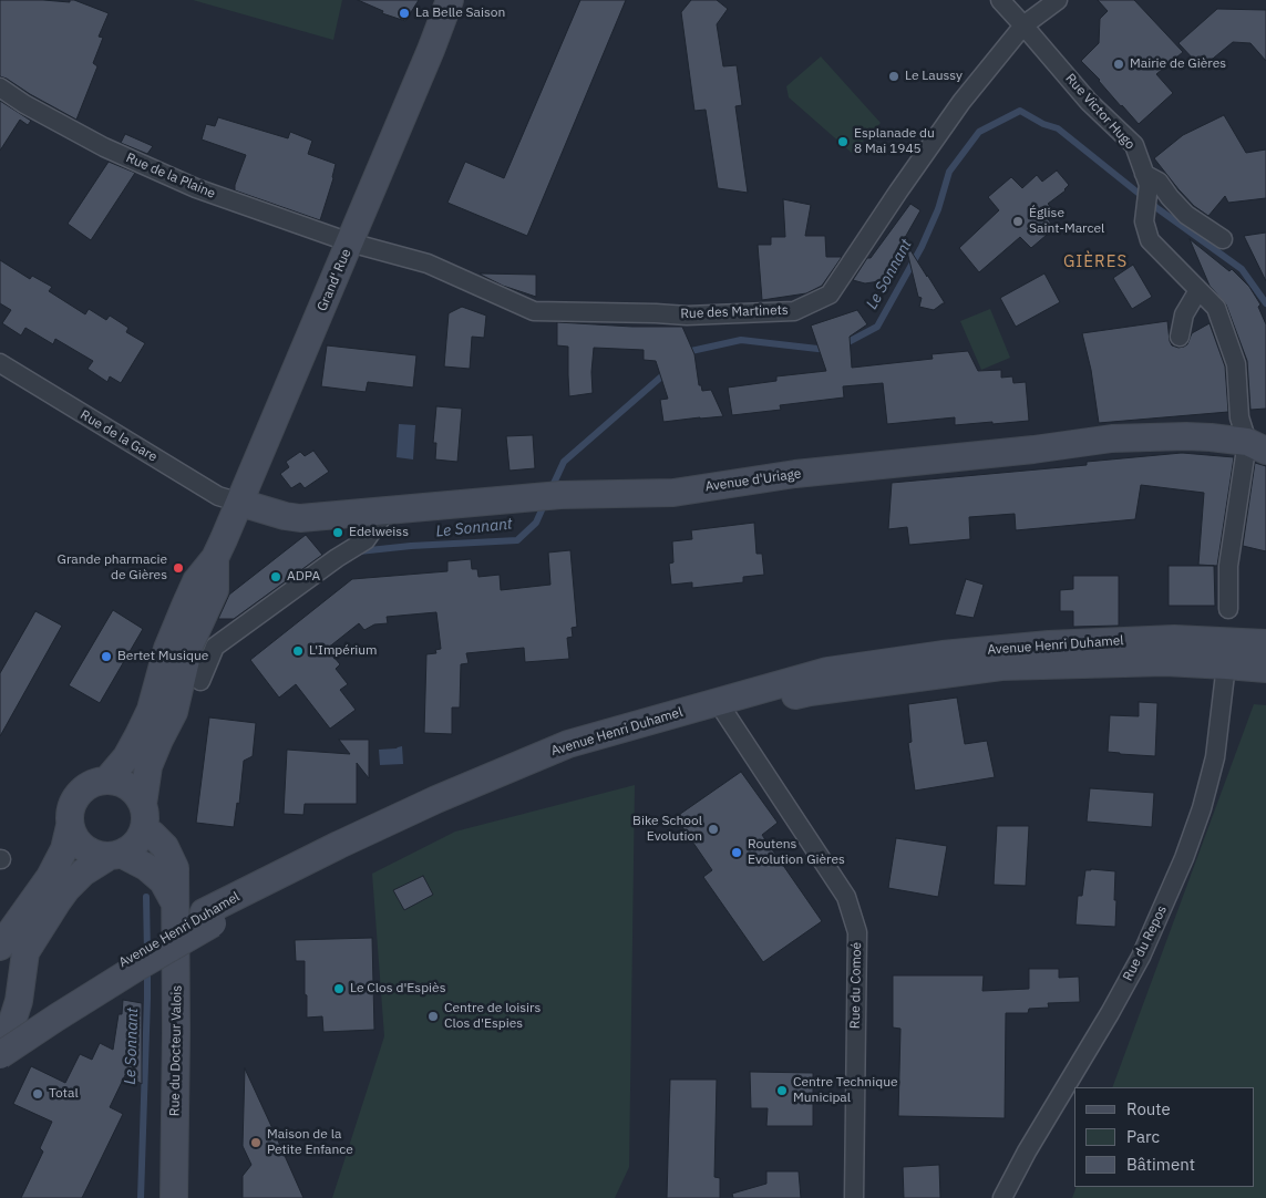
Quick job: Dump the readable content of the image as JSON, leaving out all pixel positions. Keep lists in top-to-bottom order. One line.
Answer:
{"streets":{"main road":["Grand' Rue","Avenue d'Uriage","Avenue Henri Duhamel","Rue du Docteur Valois"],"street":["Rue Victor Hugo","Rue de la Plaine","Rue des Martinets","Rue de la Gare","Rue du Repos","Rue du Comoé"]},"crossings":[["Rue Victor Hugo","Rue des Martinets"],["Rue Victor Hugo","Avenue d'Uriage"],["Rue de la Plaine","Grand' Rue"],["Rue de la Plaine","Rue des Martinets"],["Grand' Rue","Rue des Martinets"],["Grand' Rue","Rue de la Gare"],["Grand' Rue","Avenue d'Uriage"],["Grand' Rue","Rue du Docteur Valois"],["Rue de la Gare","Avenue d'Uriage"],["Avenue Henri Duhamel","Rue du Repos"],["Avenue Henri Duhamel","Rue du Comoé"]],"districts":["GIÈRES"],"water":["Le Sonnant"],"places":["La Belle Saison","Mairie de Gières","Le Laussy","Esplanade du 8 Mai 1945","Église Saint-Marcel","Edelweiss","Grande pharmacie de Gières","ADPA","L'Impérium","Bertet Musique","Bike School Evolution","Routens Evolution Gières","Le Clos d'Espiès","Centre de loisirs Clos d'Espies","Centre Technique Municipal","Total","Maison de la Petite Enfance"],"legend":["Route","Parc","Bâtiment"]}
